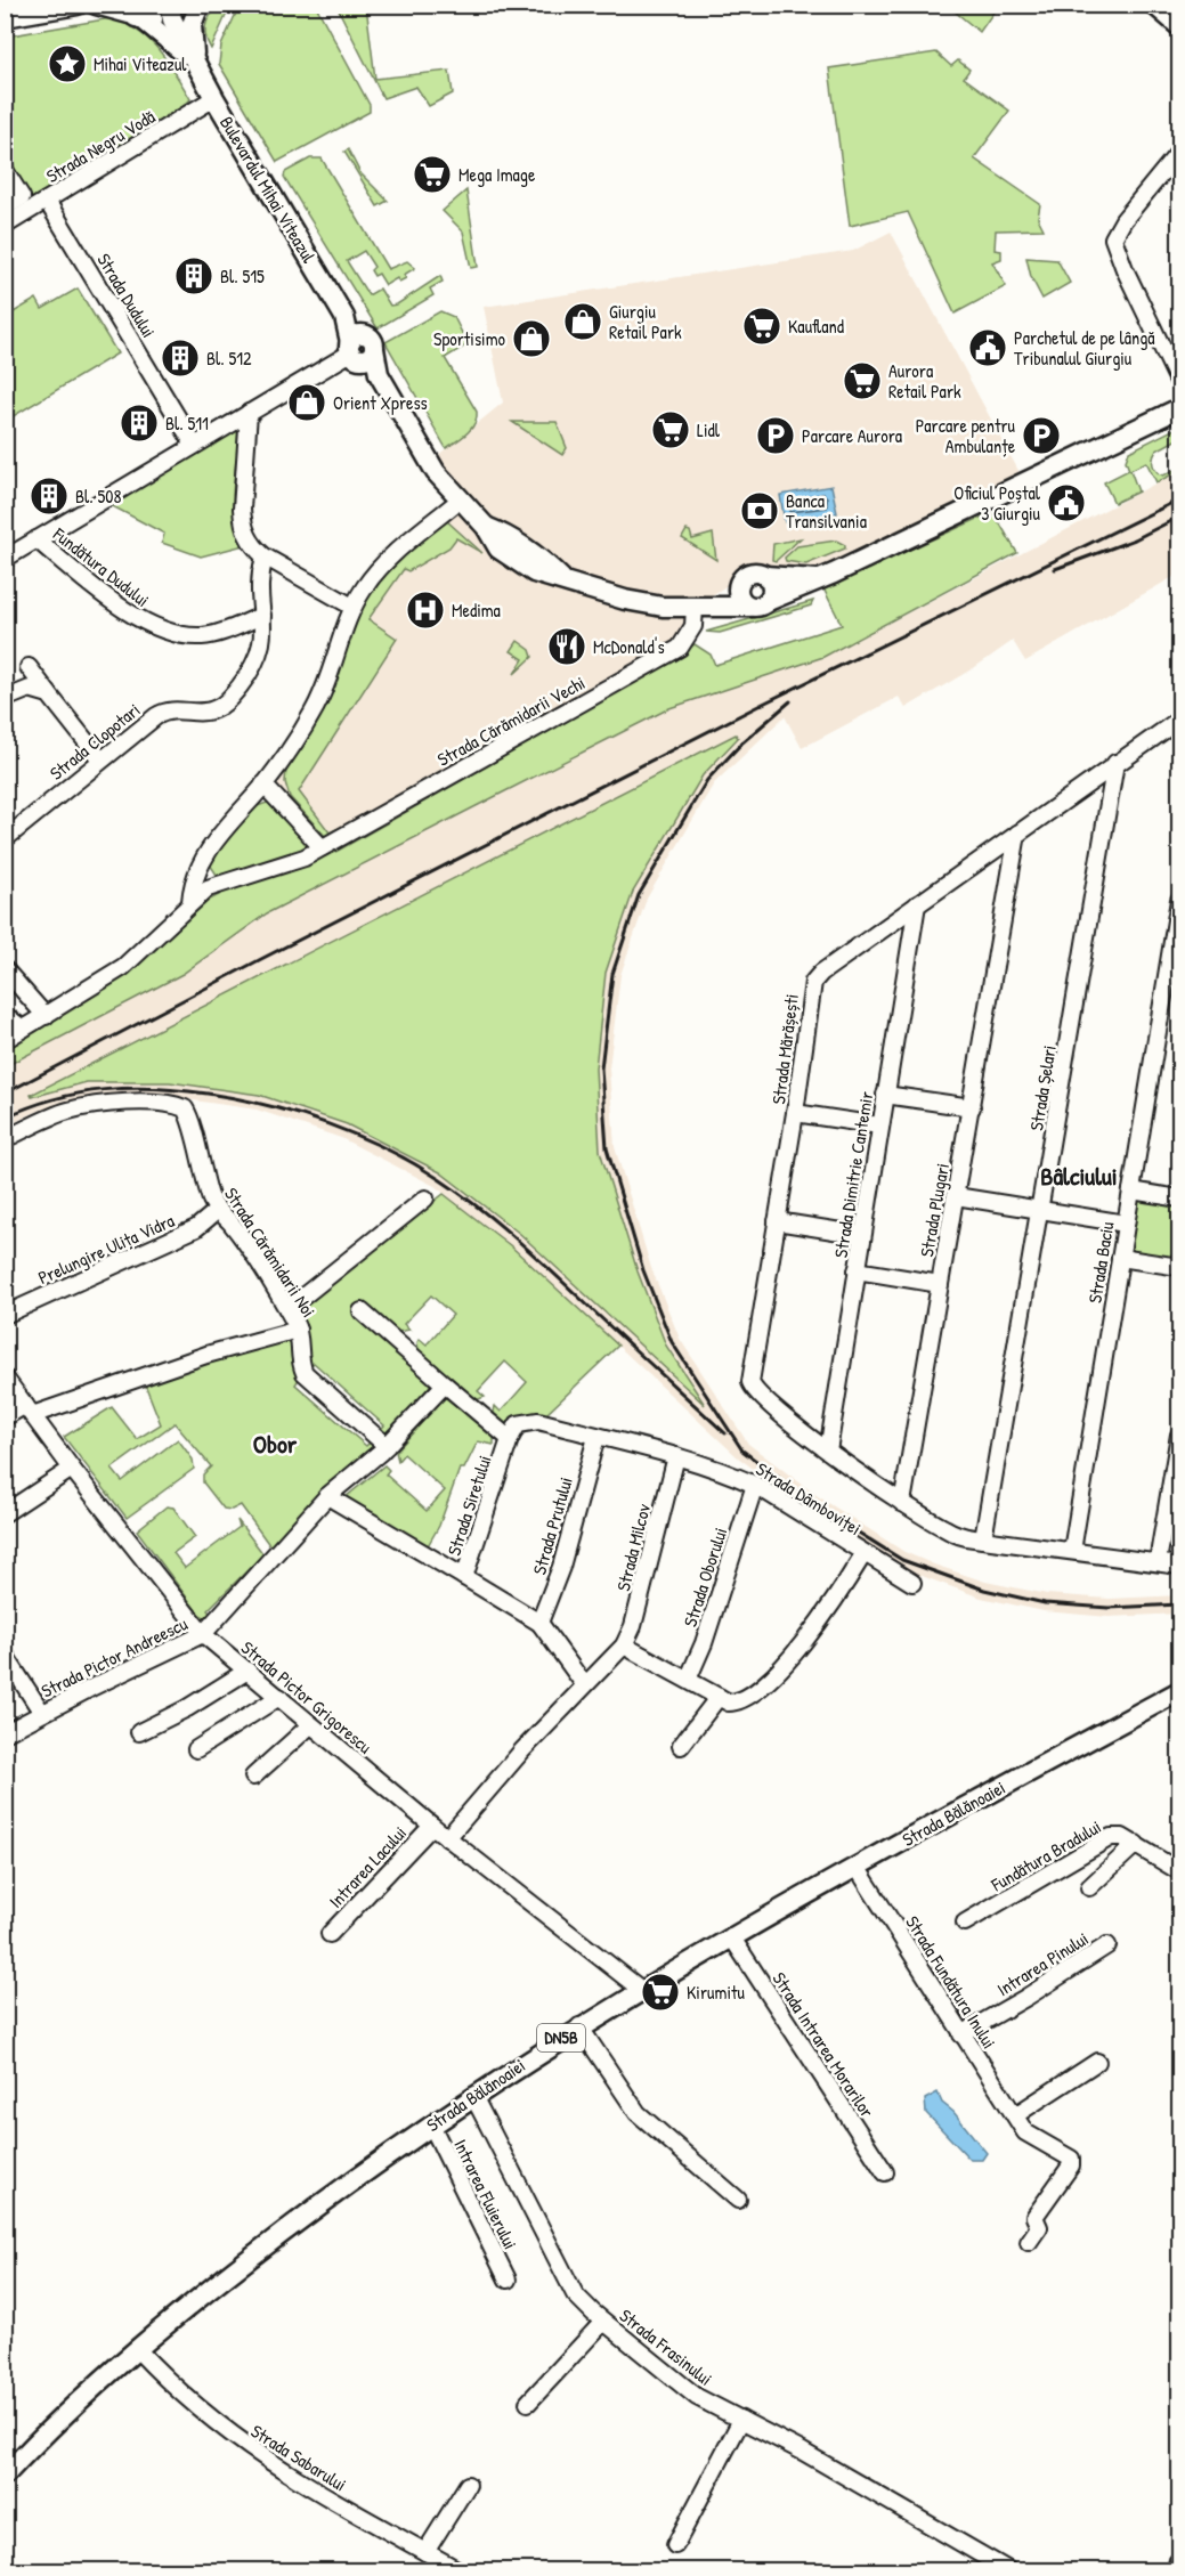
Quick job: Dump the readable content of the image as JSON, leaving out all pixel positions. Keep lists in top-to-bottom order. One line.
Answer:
{"streets":{"main road":["Bulevardul Mihai Viteazul","Strada Bălănoaiei","DN5B"],"street":["Strada Negru Vodă","Strada Dudului","Fundătura Dudului","Strada Cărămidarii Vechi","Strada Clopotari","Strada Mărășești","Strada Șelari","Strada Dimitrie Cantemir","Strada Plugari","Prelungire Ulița Vidra","Strada Cărămidarii Noi","Strada Baciu","Strada Dâmboviței","Strada Siretului","Strada Prutului","Strada Milcov","Strada Oborului","Strada Pictor Andreescu","Strada Pictor Grigorescu","Fundătura Bradului","Intrarea Lacului","Intrarea Pinului","Strada Fundătura Inului","Strada Intrarea Morarilor","Intrarea Fluierului","Strada Frasinului","Strada Sabarului"]},"crossings":[["Strada Negru Vodă","Bulevardul Mihai Viteazul"],["Strada Negru Vodă","Strada Dudului"],["Fundătura Dudului","Strada Clopotari"],["Strada Mărășești","Strada Șelari"],["Strada Mărășești","Strada Dimitrie Cantemir"],["Strada Mărășești","Strada Plugari"],["Prelungire Ulița Vidra","Strada Cărămidarii Noi"],["Strada Dâmboviței","Strada Siretului"],["Strada Dâmboviței","Strada Prutului"],["Strada Dâmboviței","Strada Milcov"],["Strada Dâmboviței","Strada Oborului"],["Strada Siretului","Strada Prutului"],["Strada Pictor Andreescu","Strada Pictor Grigorescu"],["Strada Pictor Grigorescu","Strada Bălănoaiei"],["Strada Pictor Grigorescu","Intrarea Lacului"],["Strada Bălănoaiei","Strada Fundătura Inului"],["Strada Bălănoaiei","Strada Intrarea Morarilor"],["Strada Bălănoaiei","Intrarea Fluierului"],["Strada Bălănoaiei","Strada Frasinului"],["Strada Bălănoaiei","Strada Sabarului"],["Intrarea Pinului","Strada Fundătura Inului"]],"districts":["Bâlciului","Obor"],"places":{"place":["Mihai Viteazul"],"supermarket":["Mega Image","Kaufland","Aurora Retail Park","Lidl","Kirumitu"],"building":["Bl. 515","Bl. 512","Bl. 511","Bl. 508"],"shop":["Giurgiu Retail Park","Sportisimo","Orient Xpress"],"public building":["Parchetul de pe lângă Tribunalul Giurgiu","Oficiul Poștal 3 Giurgiu"],"parking":["Parcare Aurora","Parcare pentru Ambulanțe"],"bank":["Banca Transilvania"],"hospital":["Medima"],"restaurant":["McDonald's"]}}
